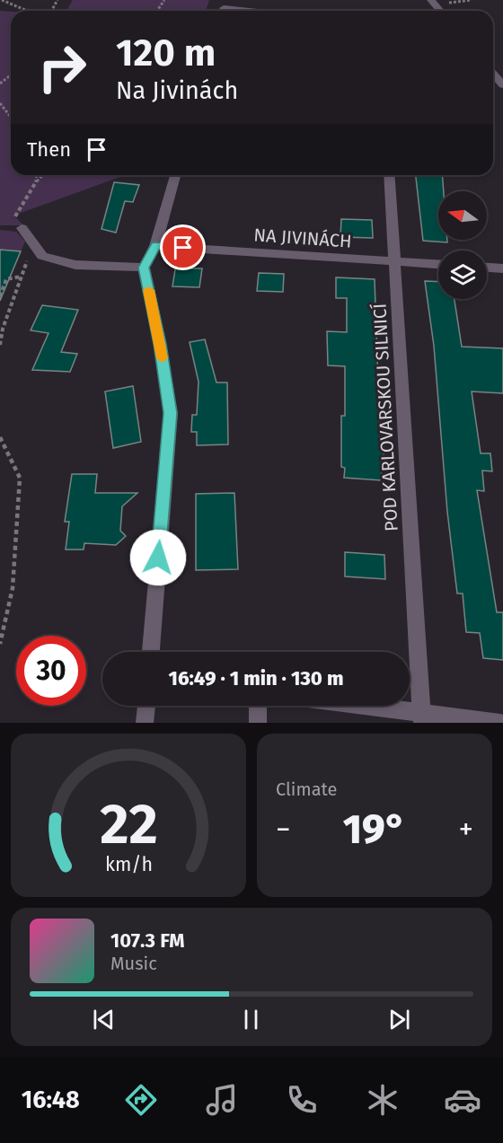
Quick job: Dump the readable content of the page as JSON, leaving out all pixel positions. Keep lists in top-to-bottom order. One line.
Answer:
{"streets":{"street":["NA JIVINÁCH","POD KARLOVARSKOU SILNICÍ"]},"crossings":[["NA JIVINÁCH","POD KARLOVARSKOU SILNICÍ"]],"north":"left","page":{"turn":["120 m","Na Jivinách"],"then":"Then","limit":"30","trip":"16:49 · 1 min · 130 m","tile":"Climate","heat":["−","19°","+"],"song":["107.3 FM","Music"],"tabs":"16:48","gauge":["22","km/h"]}}
